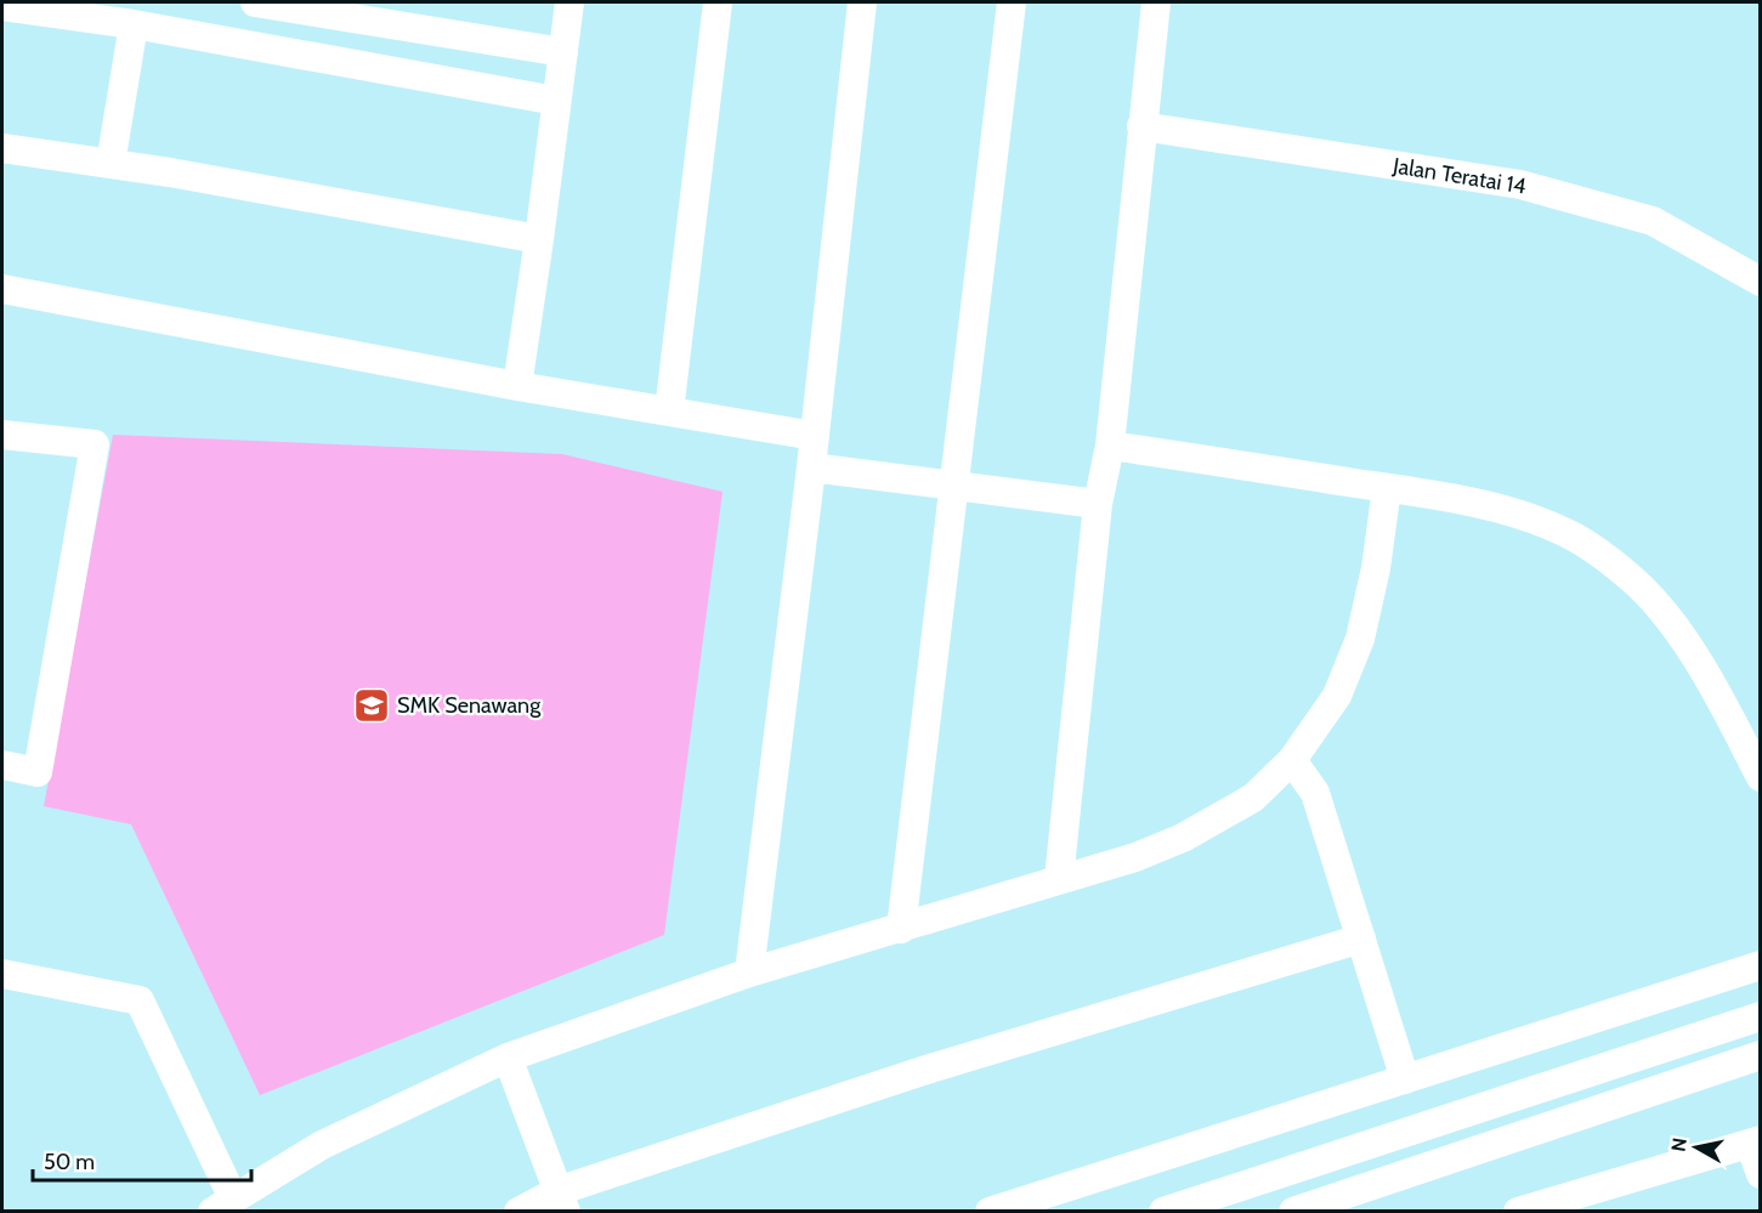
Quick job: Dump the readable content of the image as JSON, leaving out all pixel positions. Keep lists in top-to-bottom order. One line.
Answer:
{"streets":{"street":["Jalan Teratai 14"]},"places":{"school or university":["SMK Senawang"]},"scale_bar":"50 m","north":"left"}
